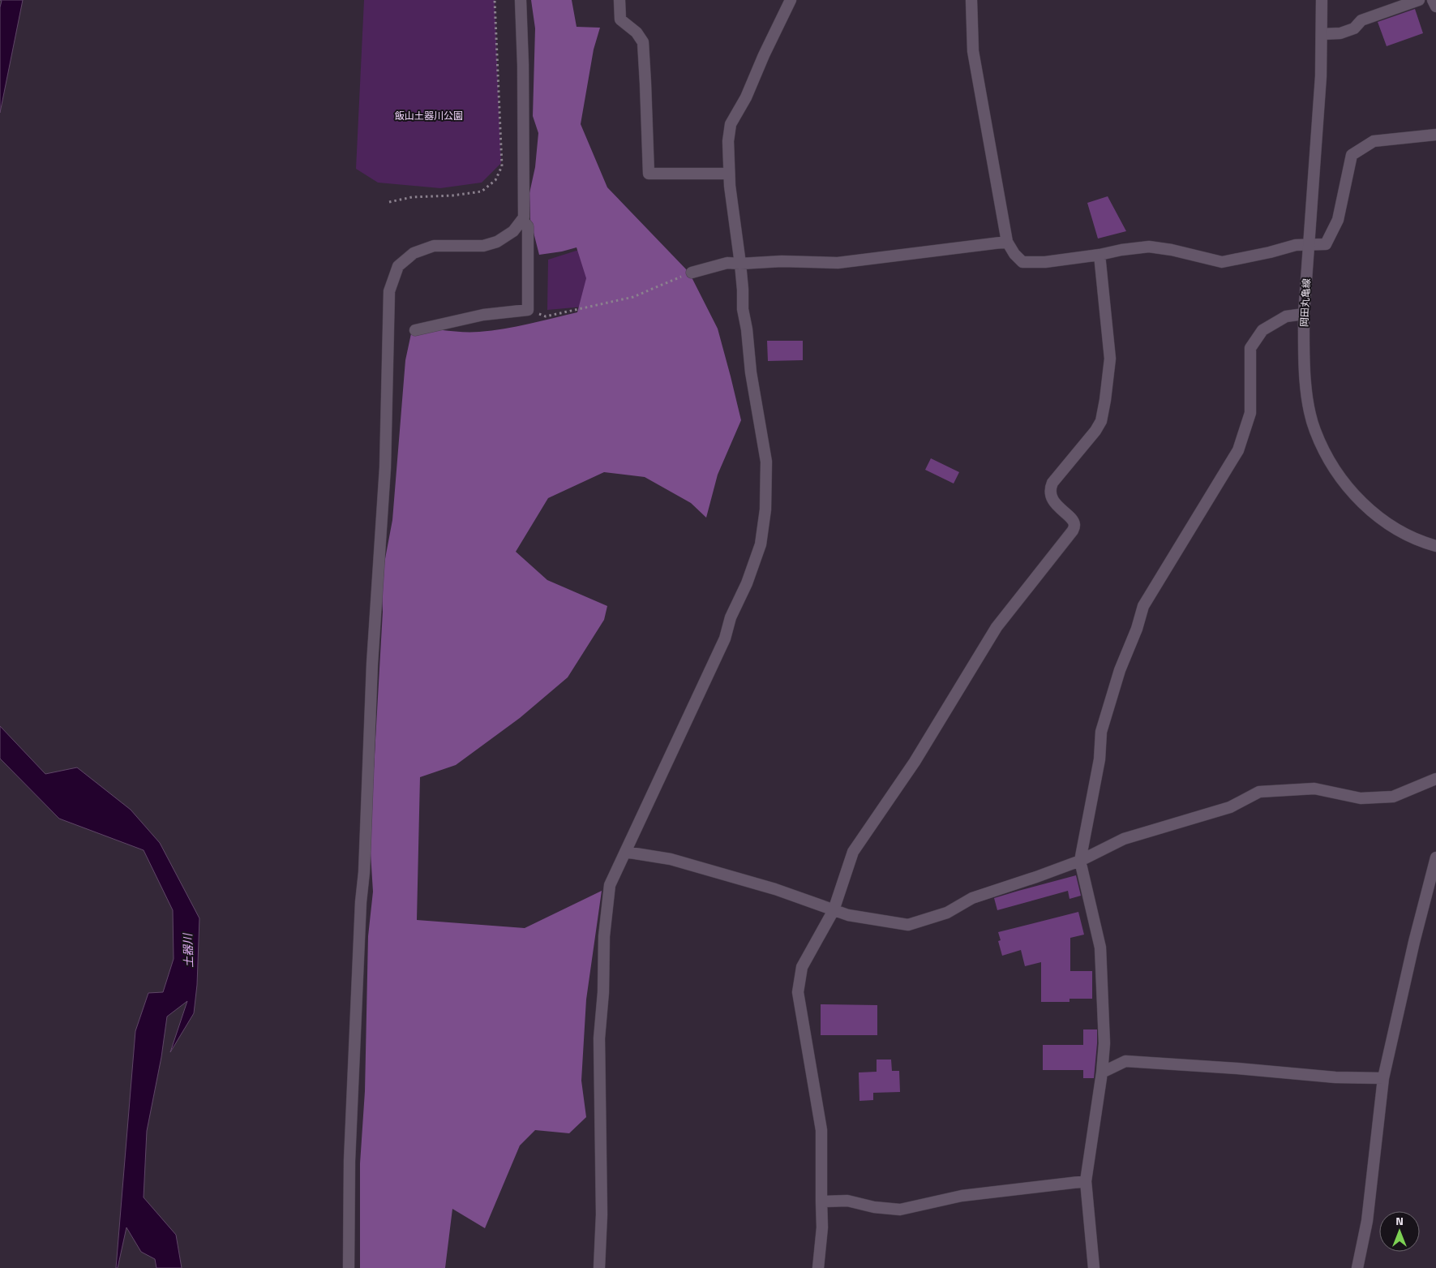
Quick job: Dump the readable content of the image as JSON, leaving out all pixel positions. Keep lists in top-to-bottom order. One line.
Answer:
{"streets":{"street":["岡田丸亀線"]},"water":["土器川"],"parks":["飯山土器川公園"],"north":"top"}
